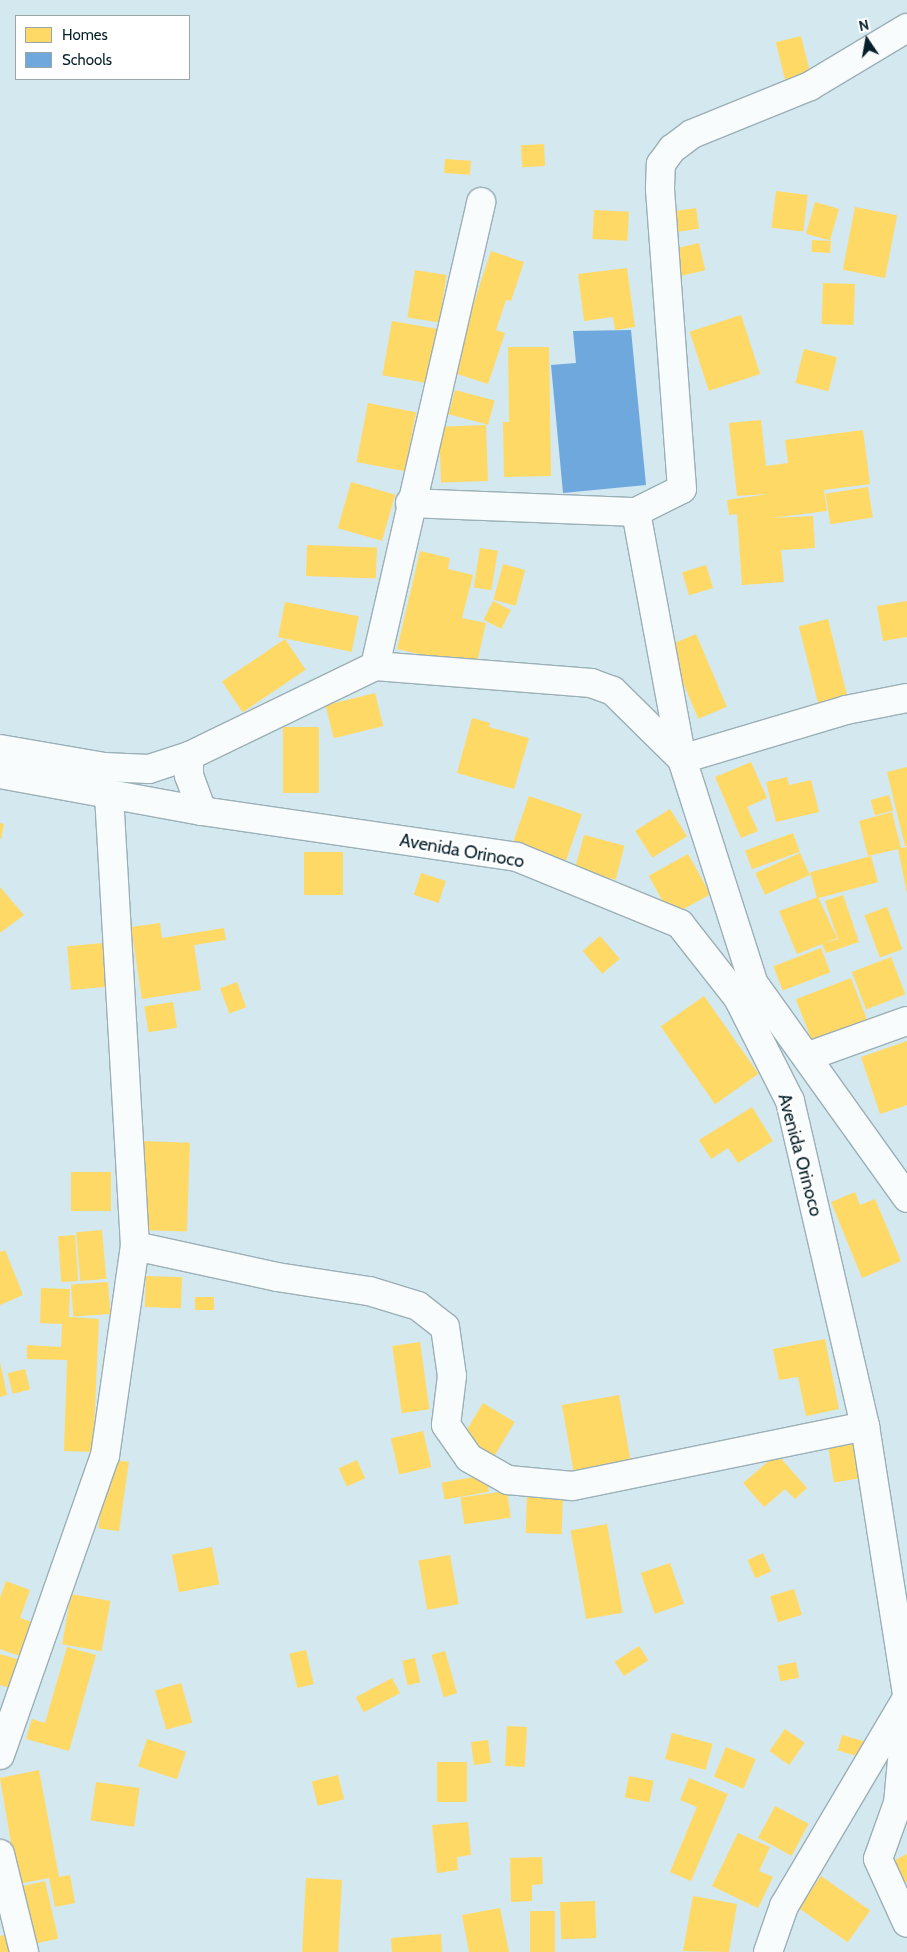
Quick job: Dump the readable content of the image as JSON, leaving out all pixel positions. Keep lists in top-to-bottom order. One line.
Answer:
{"streets":{"street":["Avenida Orinoco"]},"legend":["Homes","Schools"],"north":"top"}
